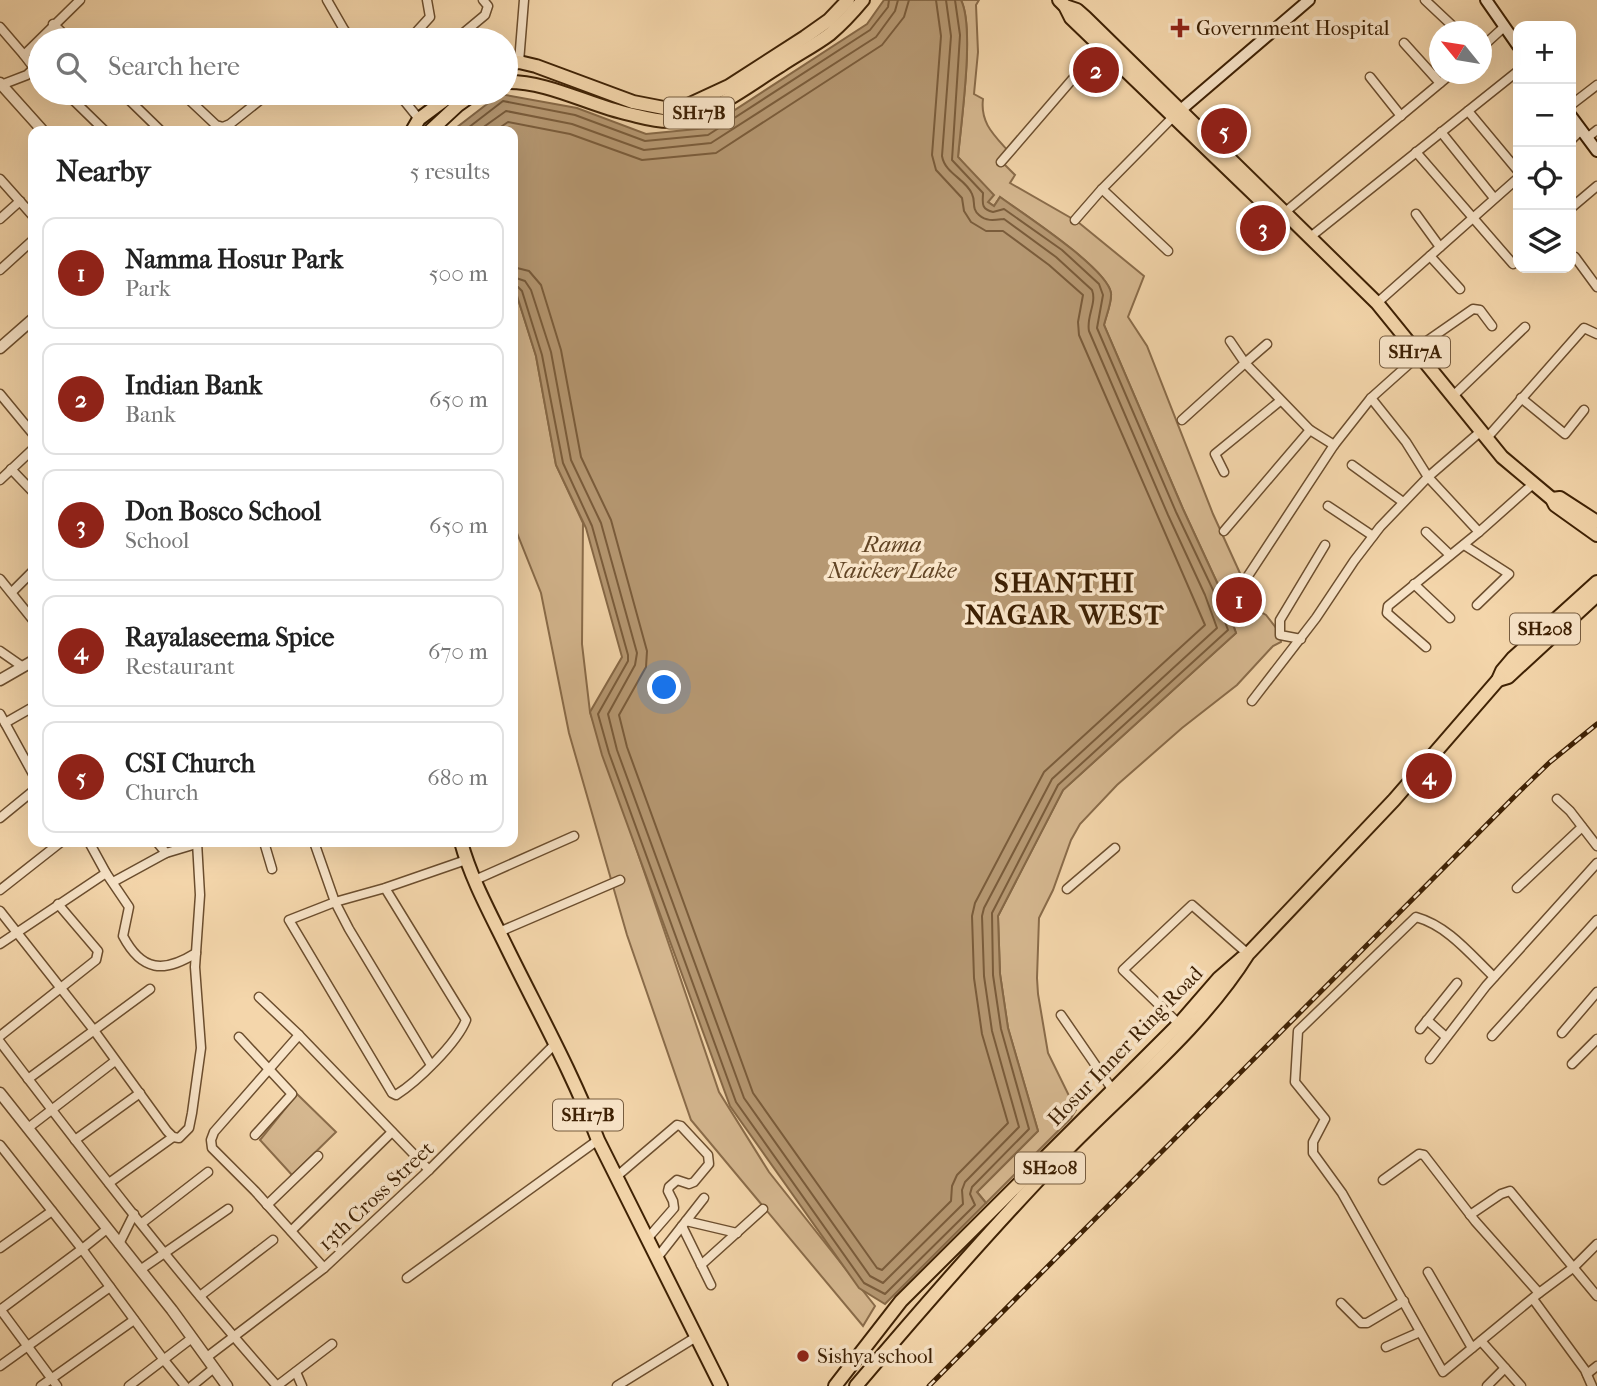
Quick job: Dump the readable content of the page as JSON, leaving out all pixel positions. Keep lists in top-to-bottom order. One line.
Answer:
{"streets":{"main road":["SH17B","SH17A","SH208","Hosur Inner Ring Road"],"street":["13th Cross Street"]},"crossings":[["SH17B","13th Cross Street"]],"districts":["SHANTHI NAGAR WEST"],"water":["Rama Naicker Lake"],"places":{"health":["Government Hospital"],"other":["Sishya school"]},"north":"top left","page":{"map_buttons":["+","−"],"search":"Search here","pins":["2","5","3","1","4"],"heading":["Nearby","5 results"],"list":[{"mark":"1","name":"Namma Hosur Park","note":"Park","value":"500 m"},{"mark":"2","name":"Indian Bank","note":"Bank","value":"650 m"},{"mark":"3","name":"Don Bosco School","note":"School","value":"650 m"},{"mark":"4","name":"Rayalaseema Spice","note":"Restaurant","value":"670 m"},{"mark":"5","name":"CSI Church","note":"Church","value":"680 m"}]}}
